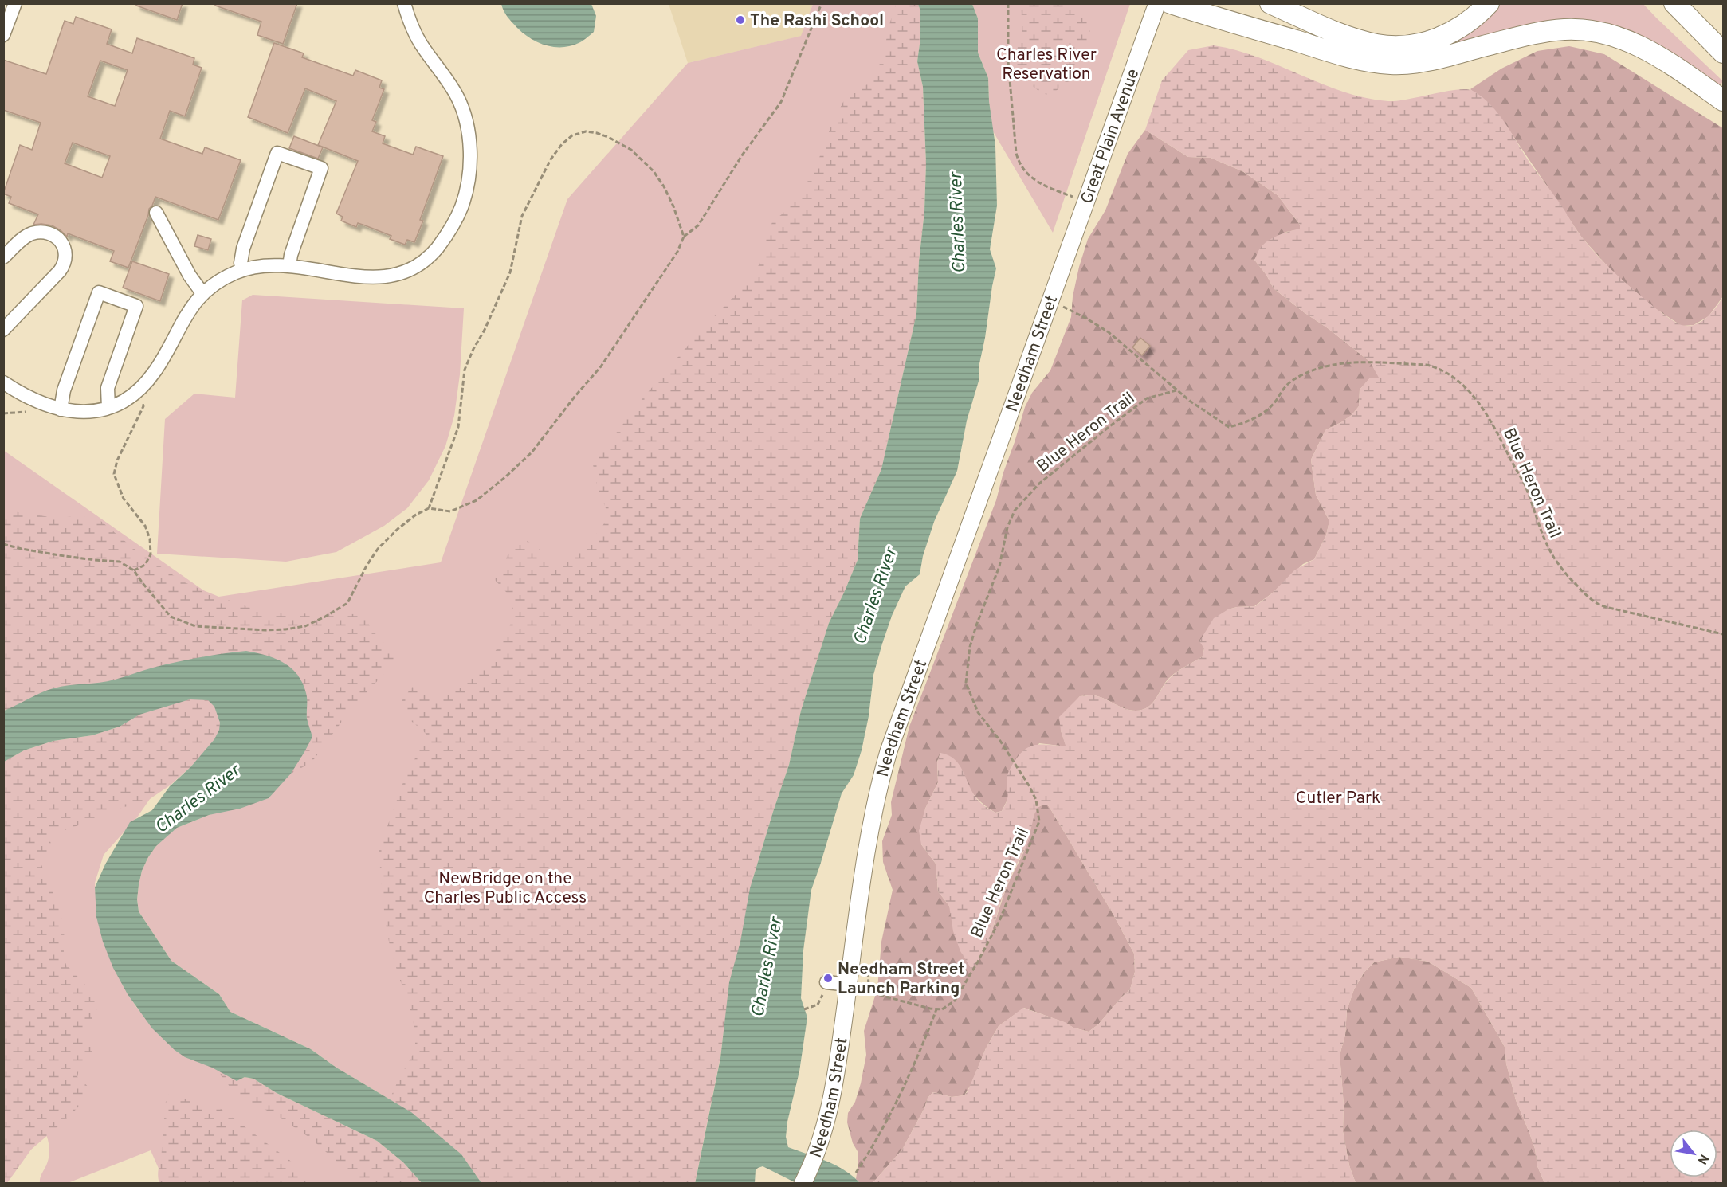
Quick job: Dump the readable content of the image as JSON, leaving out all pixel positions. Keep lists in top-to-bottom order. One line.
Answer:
{"streets":{"main road":["Great Plain Avenue","Needham Street"],"path":["Blue Heron Trail"]},"crossings":[["Great Plain Avenue","Needham Street"]],"water":["Charles River"],"parks":["Charles River Reservation","Cutler Park","NewBridge on the Charles Public Access"],"places":["The Rashi School","Needham Street Launch Parking"],"north":"bottom right"}
